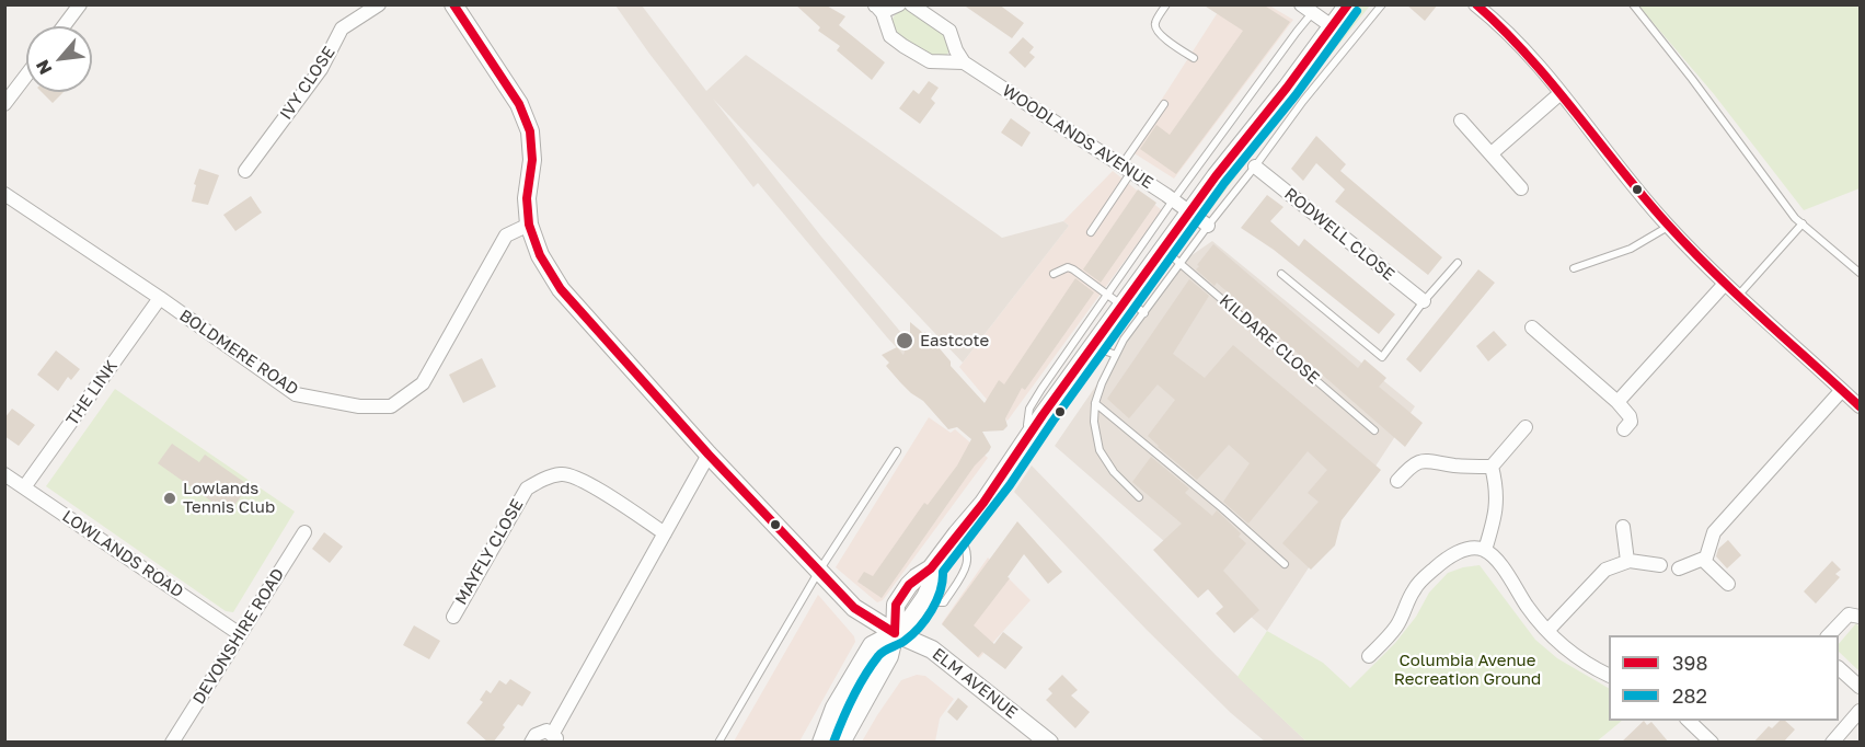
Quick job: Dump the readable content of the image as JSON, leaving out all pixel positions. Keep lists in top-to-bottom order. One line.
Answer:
{"streets":{"street":["IVY CLOSE","WOODLANDS AVENUE","RODWELL CLOSE","BOLDMERE ROAD","THE LINK","MAYFLY CLOSE","LOWLANDS ROAD","DEVONSHIRE ROAD","ELM AVENUE"],"lane":["KILDARE CLOSE"]},"crossings":[["BOLDMERE ROAD","THE LINK"],["BOLDMERE ROAD","ELM AVENUE"],["THE LINK","LOWLANDS ROAD"],["LOWLANDS ROAD","DEVONSHIRE ROAD"]],"parks":["Columbia Avenue Recreation Ground"],"places":["Eastcote","Lowlands Tennis Club"],"lines":["transit line 398","transit line 282"],"legend":["398","282"],"north":"bottom left"}
